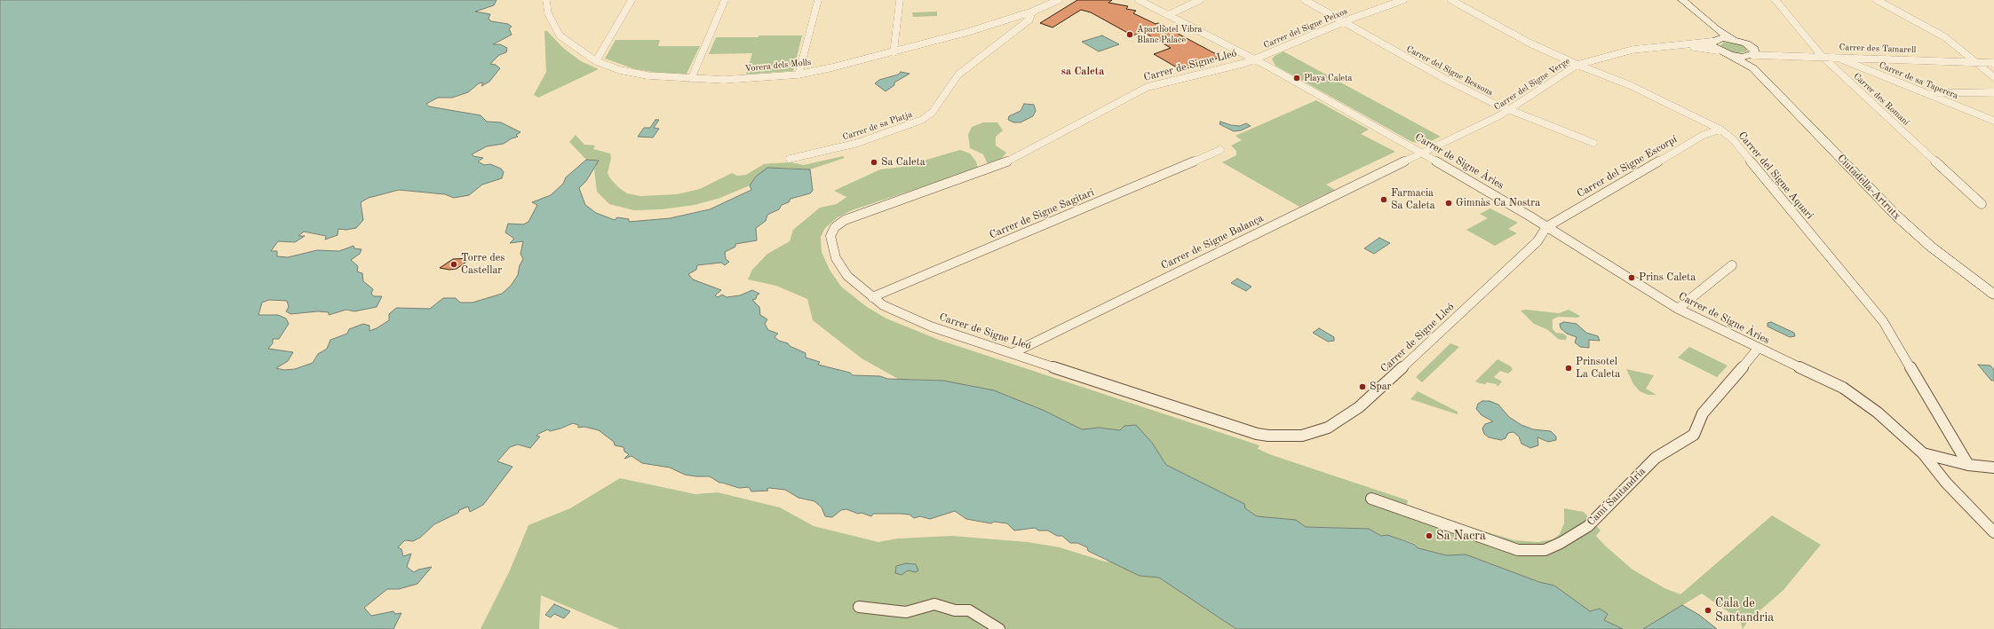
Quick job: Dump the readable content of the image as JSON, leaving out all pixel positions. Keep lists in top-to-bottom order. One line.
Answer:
{"streets":{"main road":["Ciutadella-Artrutx"],"street":["Carrer del Signe Peixos","Carrer des Tamarell","Vorera dels Molls","Carrer de Signe Lleó","Carrer del Signe Bessons","Carrer de sa Taperera","Carrer del Signe Verge","Carrer des Romaní","Carrer de sa Platja","Carrer de Signe Àries","Carrer del Signe Escorpí","Carrer del Signe Aquari","Carrer de Signe Sagitari","Carrer de Signe Balança","Camí Santandria"]},"crossings":[["Carrer del Signe Peixos","Carrer de Signe Lleó"],["Carrer del Signe Peixos","Carrer del Signe Bessons"],["Carrer del Signe Peixos","Carrer de Signe Àries"],["Carrer des Tamarell","Carrer de sa Taperera"],["Carrer des Tamarell","Carrer des Romaní"],["Vorera dels Molls","Carrer de sa Platja"],["Carrer de Signe Lleó","Carrer de Signe Àries"],["Carrer de Signe Lleó","Carrer del Signe Escorpí"],["Carrer de Signe Lleó","Carrer de Signe Sagitari"],["Carrer de Signe Lleó","Carrer de Signe Balança"],["Carrer del Signe Bessons","Carrer del Signe Verge"],["Carrer del Signe Verge","Carrer de Signe Àries"],["Carrer del Signe Verge","Carrer del Signe Aquari"],["Carrer del Signe Verge","Carrer de Signe Balança"],["Carrer de Signe Àries","Carrer del Signe Escorpí"],["Carrer de Signe Àries","Carrer de Signe Balança"],["Carrer de Signe Àries","Camí Santandria"],["Carrer del Signe Escorpí","Carrer del Signe Aquari"]],"districts":["sa Caleta"],"places":["Aparthotel Vibra Blanc Palace","Playa Caleta","Sa Caleta","Farmacia Sa Caleta","Gimnàs Ca Nostra","Torre des Castellar","Prins Caleta","Prinsotel La Caleta","Spar","Sa Nacra","Cala de Santandria"]}
